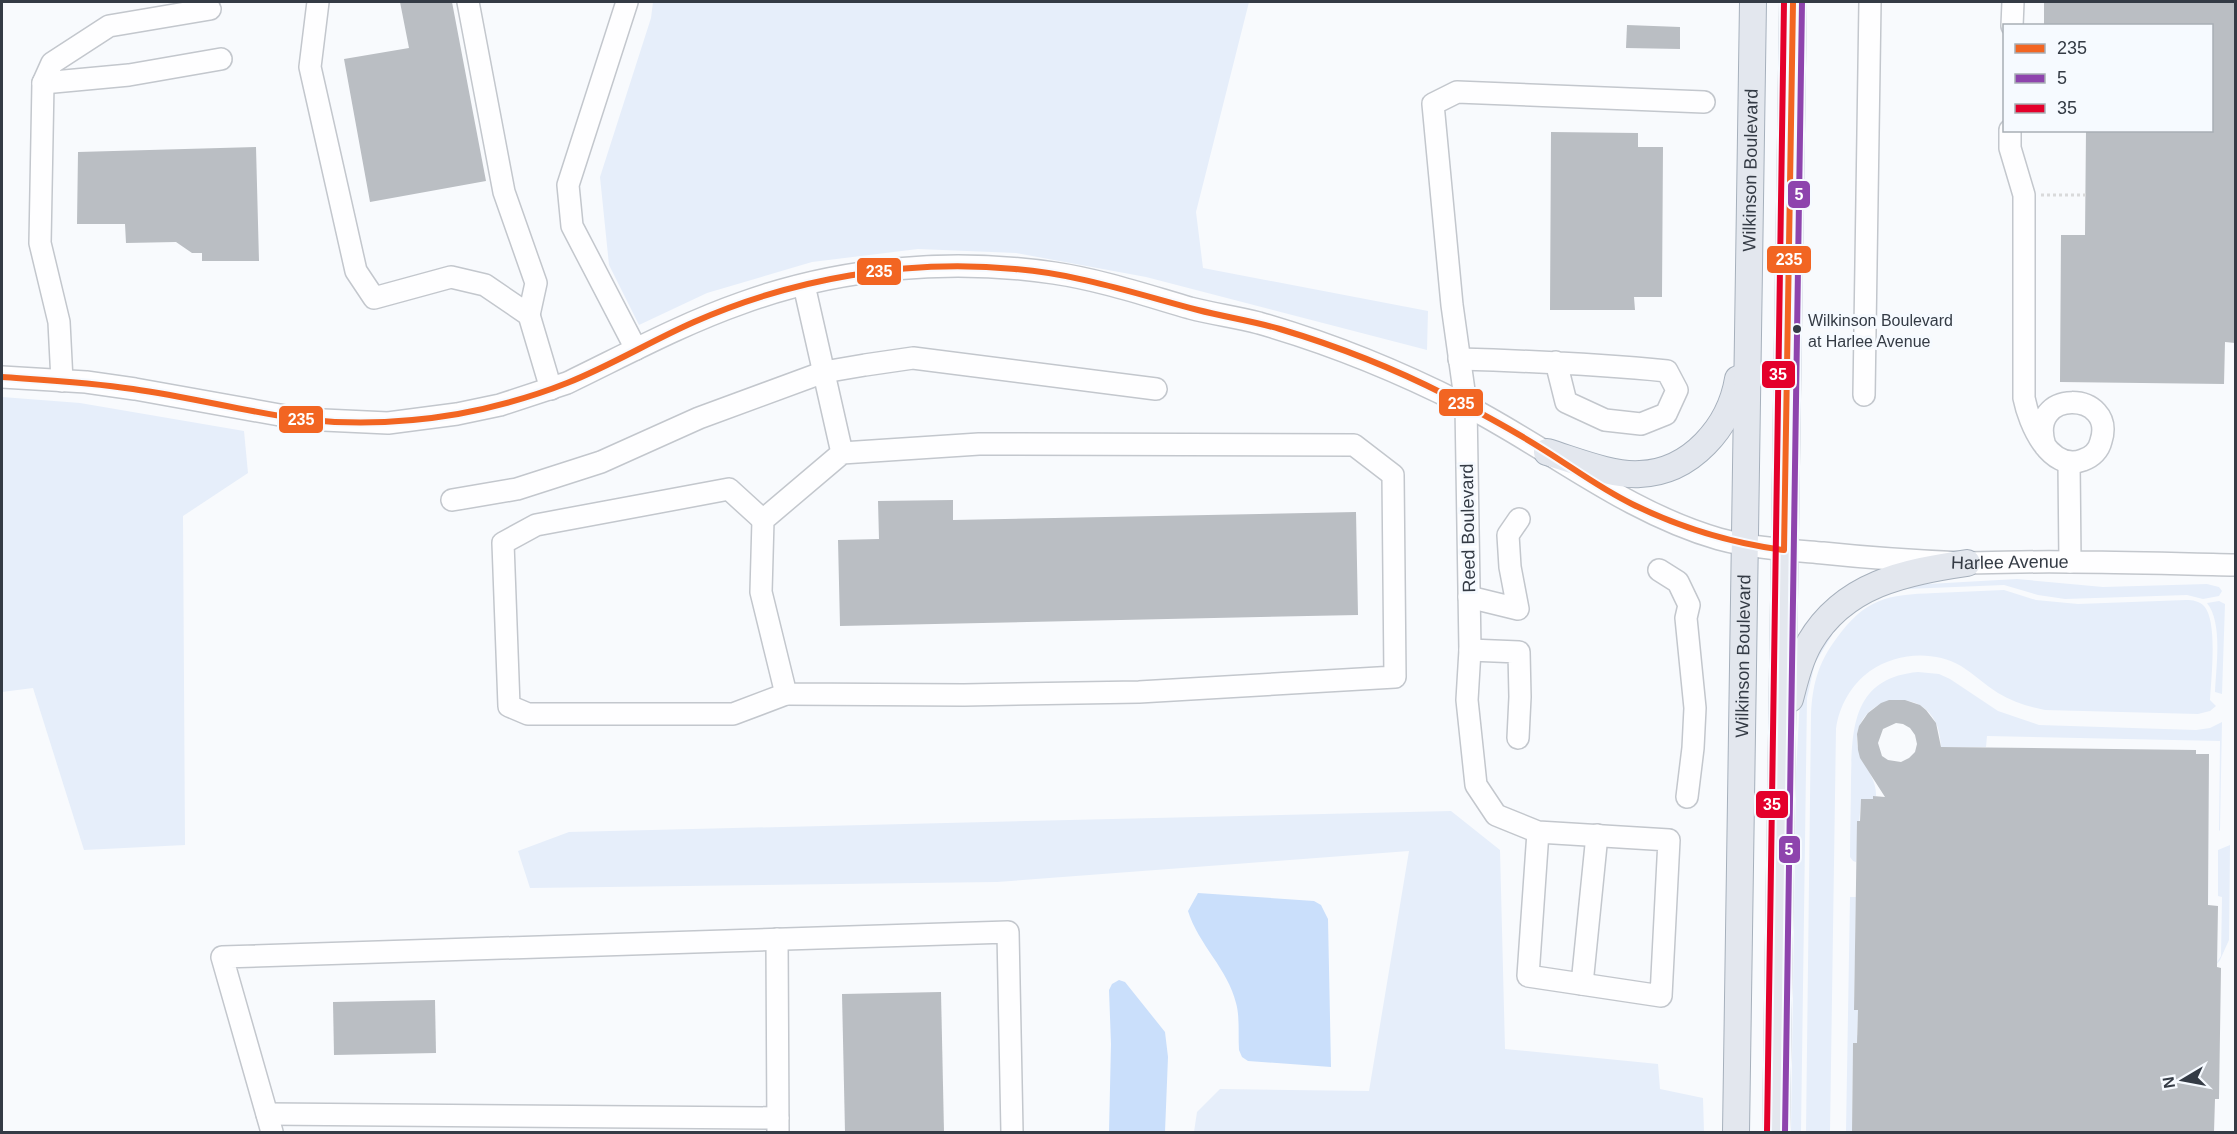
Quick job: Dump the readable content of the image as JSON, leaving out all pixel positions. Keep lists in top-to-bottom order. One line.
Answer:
{"streets":{"main road":["Wilkinson Boulevard"],"street":["Reed Boulevard","Harlee Avenue"]},"crossings":[["Wilkinson Boulevard","Harlee Avenue"],["Reed Boulevard","Harlee Avenue"]],"places":["Wilkinson Boulevard at Harlee Avenue"],"lines":["transit line 235","transit line 5","transit line 35"],"legend":["235","5","35"],"north":"left"}
